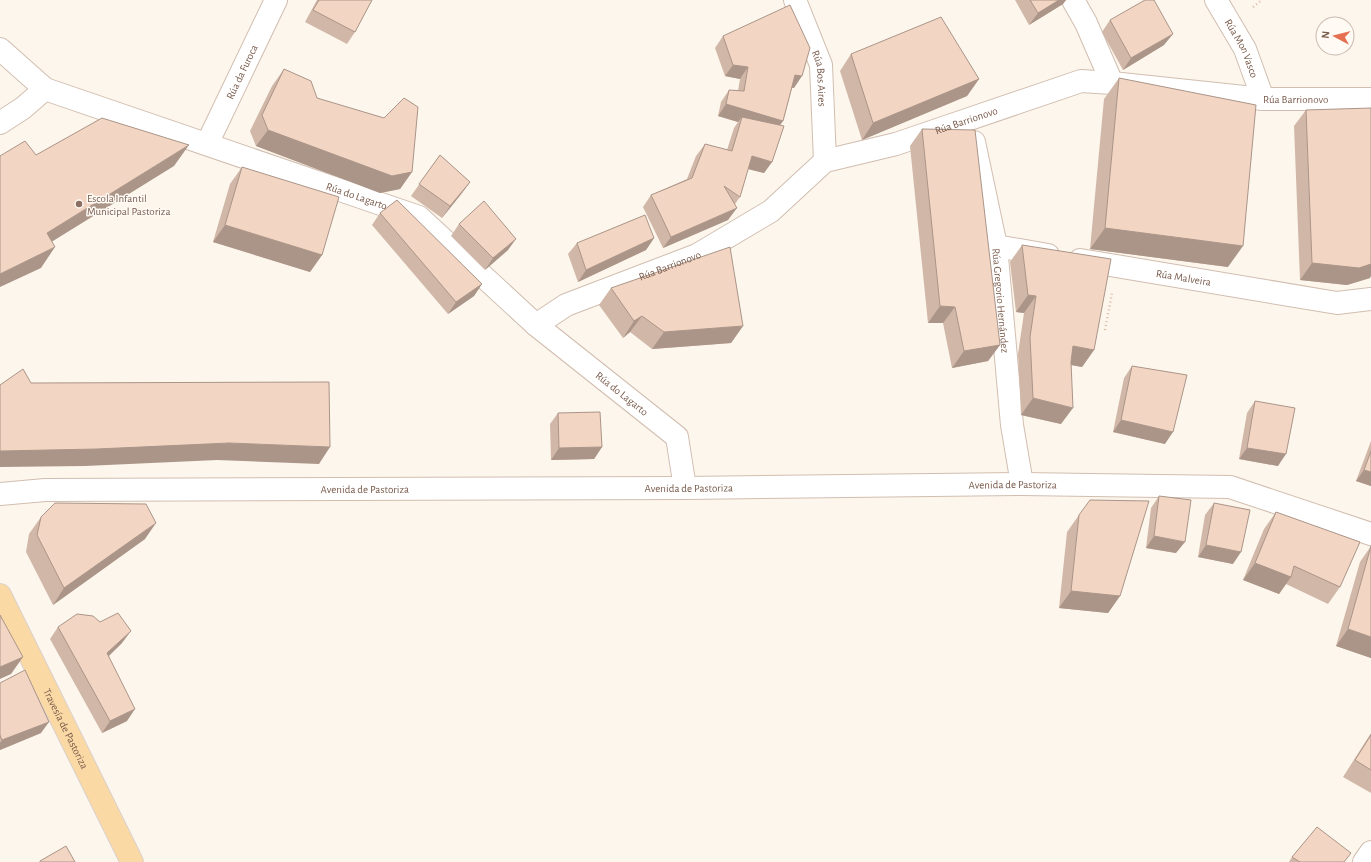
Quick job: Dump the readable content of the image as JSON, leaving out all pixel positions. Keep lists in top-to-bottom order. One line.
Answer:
{"streets":{"main road":["Travesía de Pastoriza"],"street":["Rúa Mon Vasco","Rúa da Furoca","Rúa Bos Aires","Rúa Barrionovo","Rúa do Lagarto","Rúa Malveira","Rúa Gregorio Hernández","Avenida de Pastoriza"]},"crossings":[["Rúa Mon Vasco","Rúa Barrionovo"],["Rúa da Furoca","Rúa do Lagarto"],["Rúa Bos Aires","Rúa Barrionovo"],["Rúa Barrionovo","Rúa do Lagarto"],["Rúa Barrionovo","Rúa Gregorio Hernández"],["Rúa do Lagarto","Avenida de Pastoriza"],["Rúa Malveira","Rúa Gregorio Hernández"],["Rúa Gregorio Hernández","Avenida de Pastoriza"]],"places":["Escola Infantil Municipal Pastoriza"],"north":"left"}
